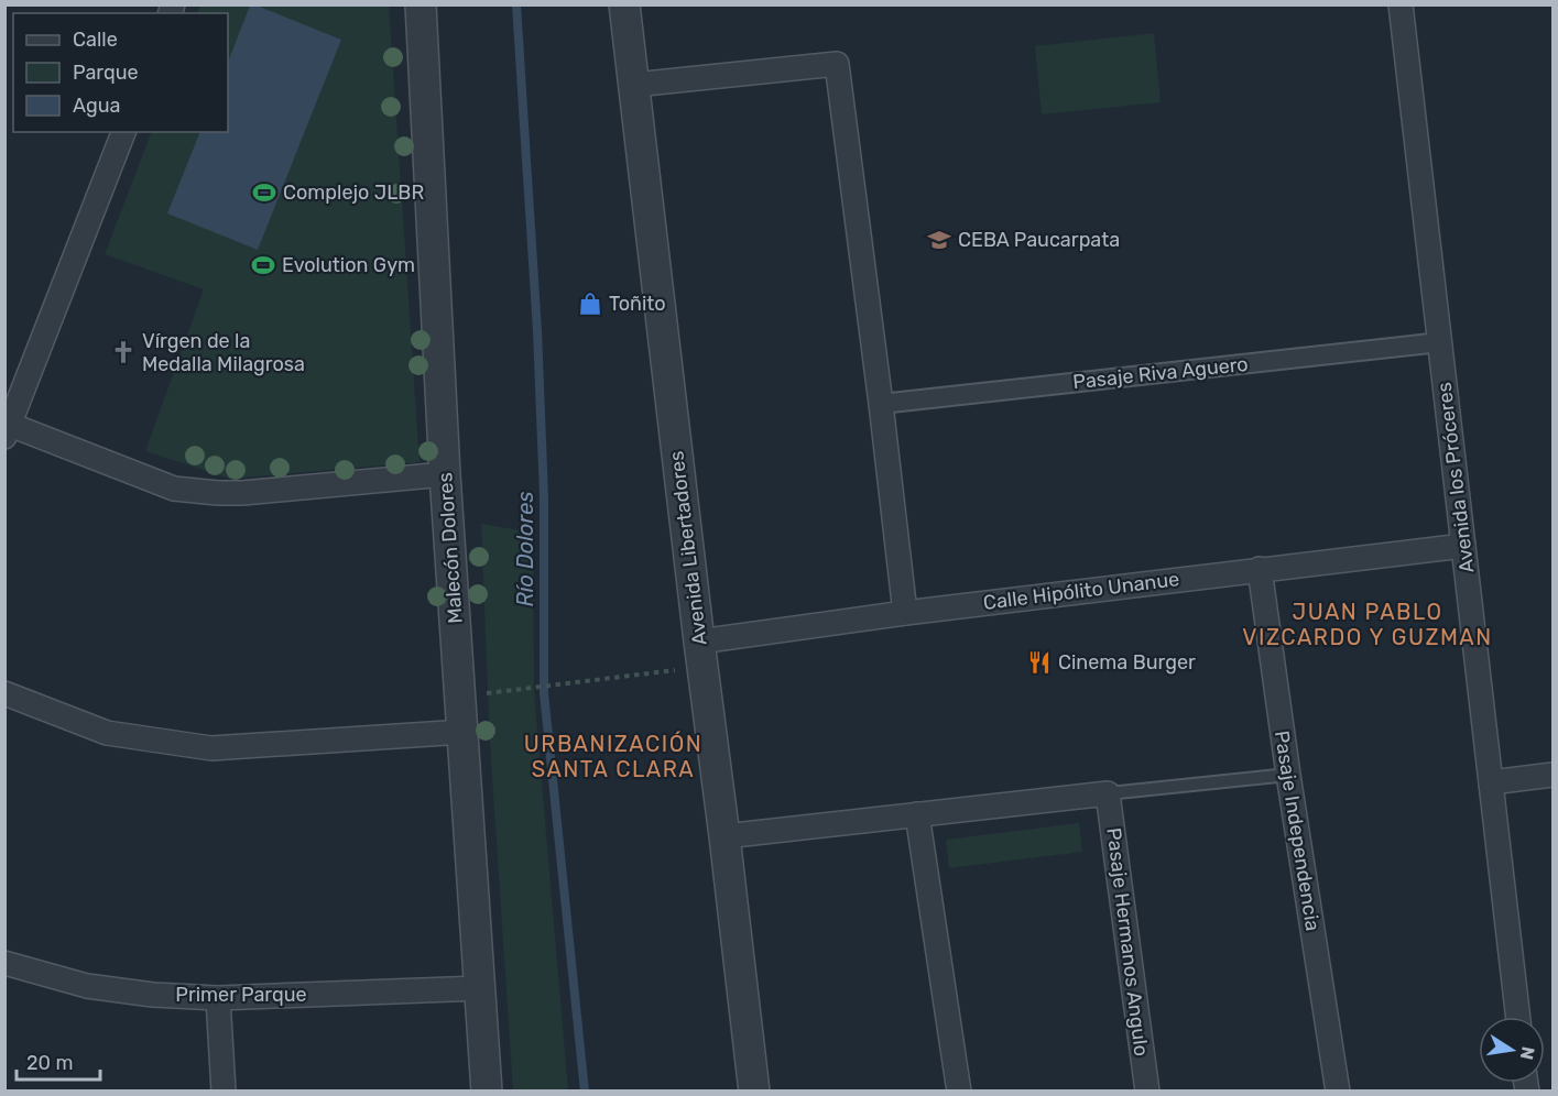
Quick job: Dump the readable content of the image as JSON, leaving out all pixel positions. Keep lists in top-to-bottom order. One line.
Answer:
{"streets":{"street":["Pasaje Riva Aguero","Avenida los Próceres","Malecón Dolores","Avenida Libertadores","Calle Hipólito Unanue","Pasaje Independencia","Pasaje Hermanos Angulo","Primer Parque"]},"crossings":[["Pasaje Riva Aguero","Avenida los Próceres"],["Avenida los Próceres","Calle Hipólito Unanue"],["Malecón Dolores","Primer Parque"],["Avenida Libertadores","Calle Hipólito Unanue"],["Calle Hipólito Unanue","Pasaje Independencia"]],"districts":["JUAN PABLO VIZCARDO Y GUZMAN","URBANIZACIÓN SANTA CLARA"],"water":["Río Dolores"],"places":{"sports":["Complejo JLBR","Evolution Gym"],"school or university":["CEBA Paucarpata"],"shop":["Toñito"],"church":["Vírgen de la Medalla Milagrosa"],"restaurant":["Cinema Burger"]},"legend":["Calle","Parque","Agua"],"scale_bar":"20 m","north":"right"}
